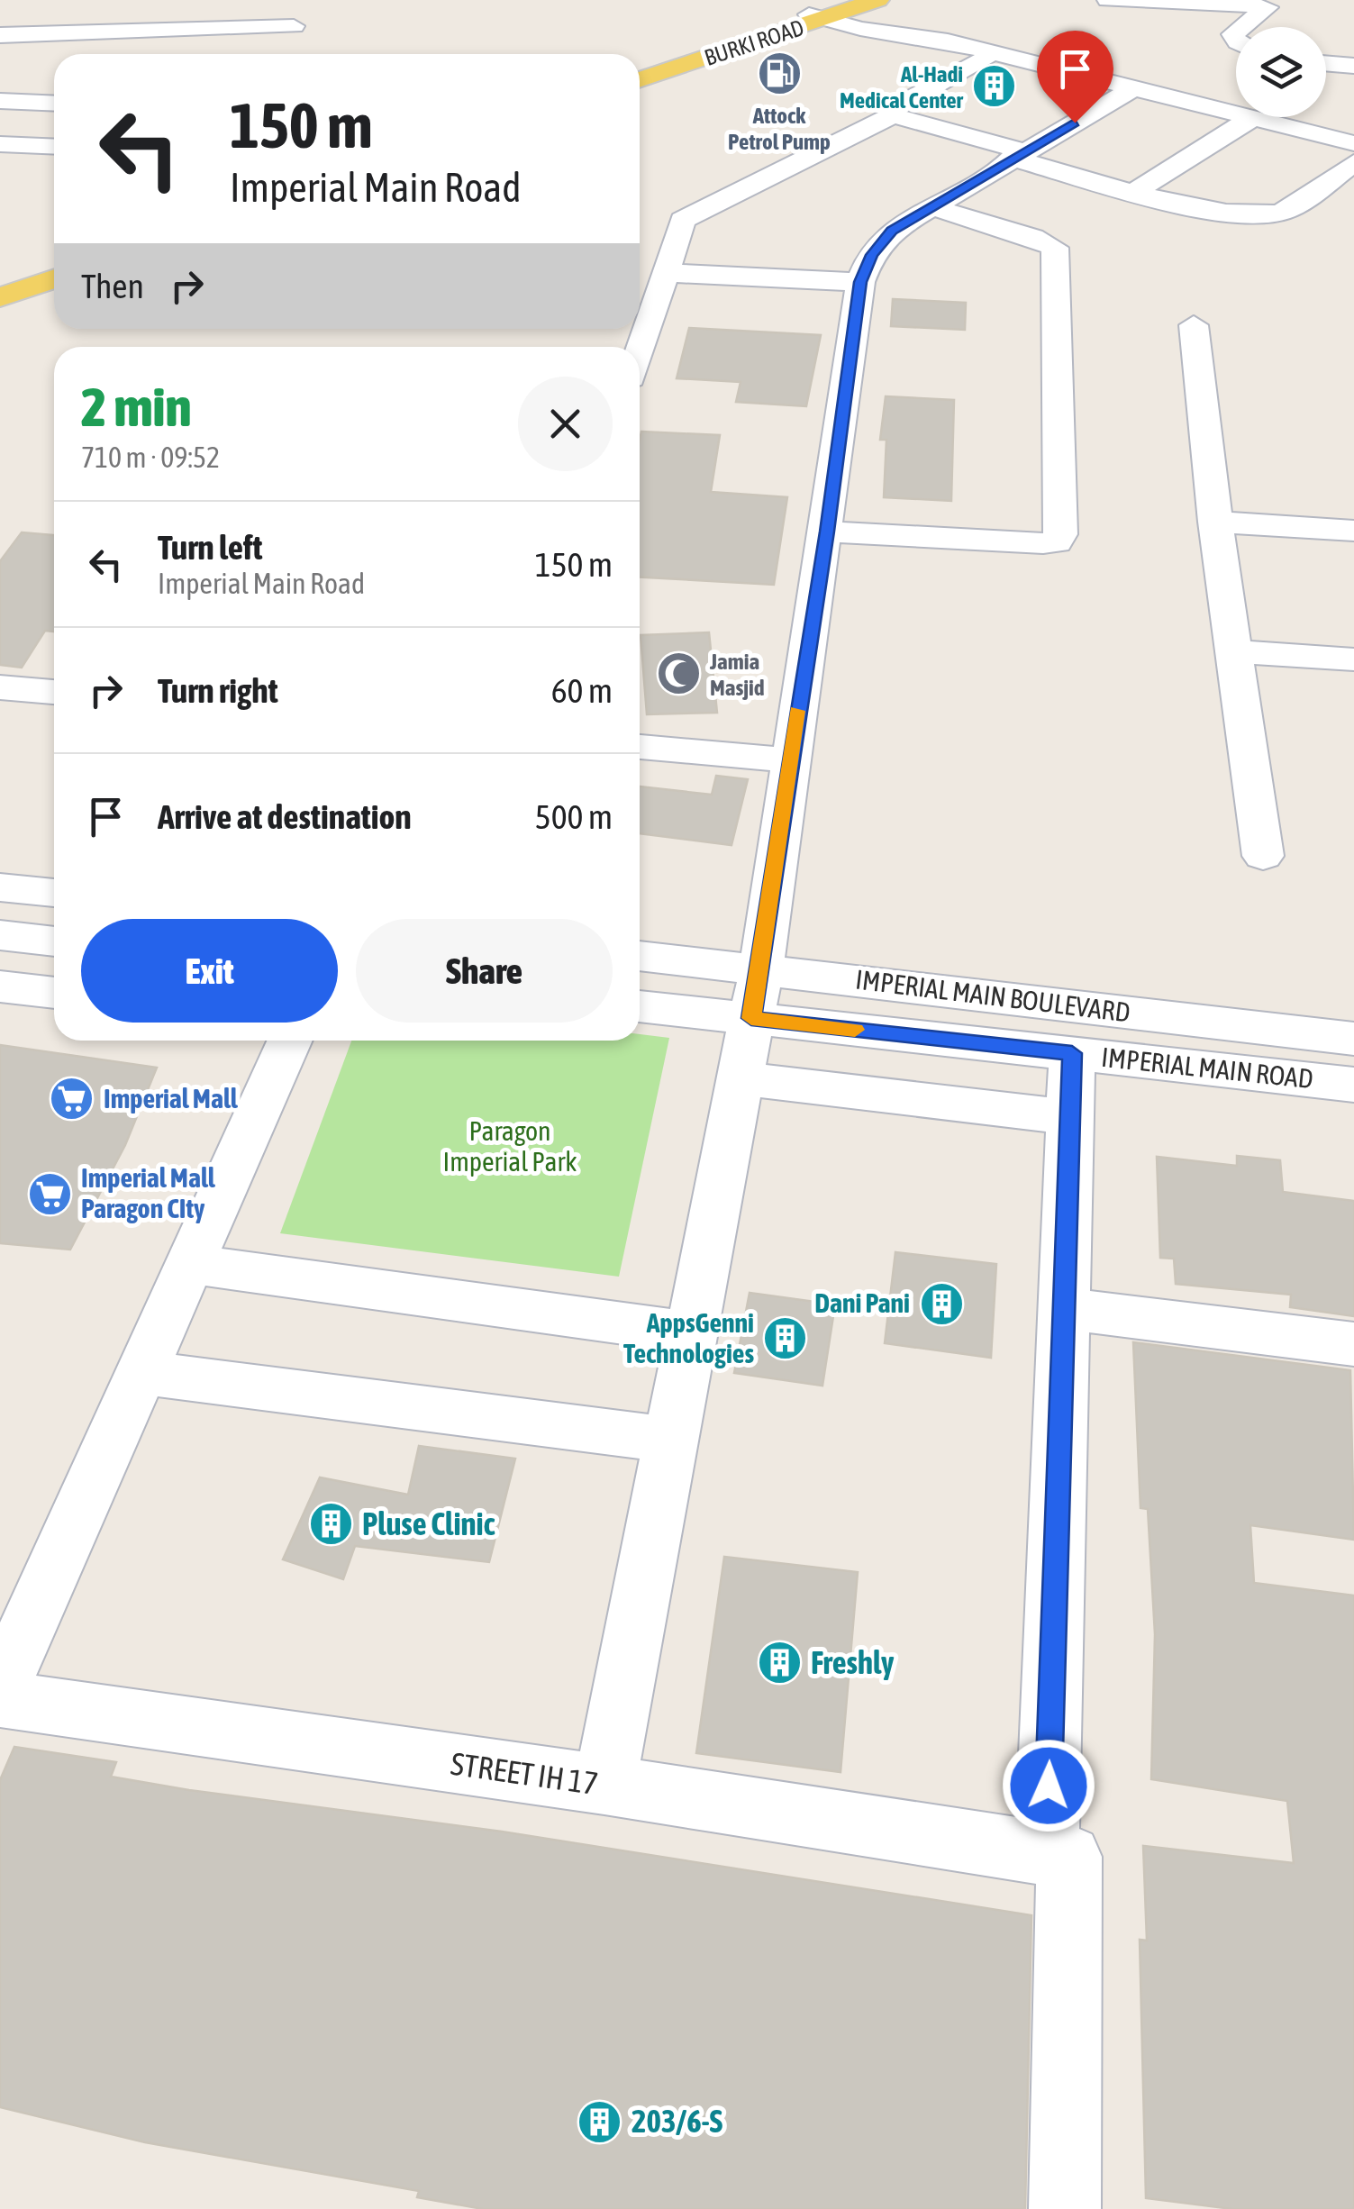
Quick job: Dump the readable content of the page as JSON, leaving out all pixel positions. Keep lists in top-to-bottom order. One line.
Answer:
{"streets":{"main road":["BURKI ROAD"],"street":["IMPERIAL MAIN BOULEVARD","IMPERIAL MAIN ROAD","STREET IH 17"]},"parks":["Paragon Imperial Park"],"places":{"fuel station":["Attock Petrol Pump"],"building":["Al-Hadi Medical Center","Dani Pani","AppsGenni Technologies","Pluse Clinic","Freshly","203/6-S"],"mosque":["Jamia Masjid"],"supermarket":["Imperial Mall","Imperial Mall Paragon CIty"]},"page":{"turn":["150 m","Imperial Main Road"],"then":"Then","heading":["2 min","710 m · 09:52"],"list":[{"name":"Turn left","note":"Imperial Main Road","value":"150 m"},{"name":"Turn right","value":"60 m"},{"name":"Arrive at destination","value":"500 m"}],"buttons":["Exit","Share"]}}
